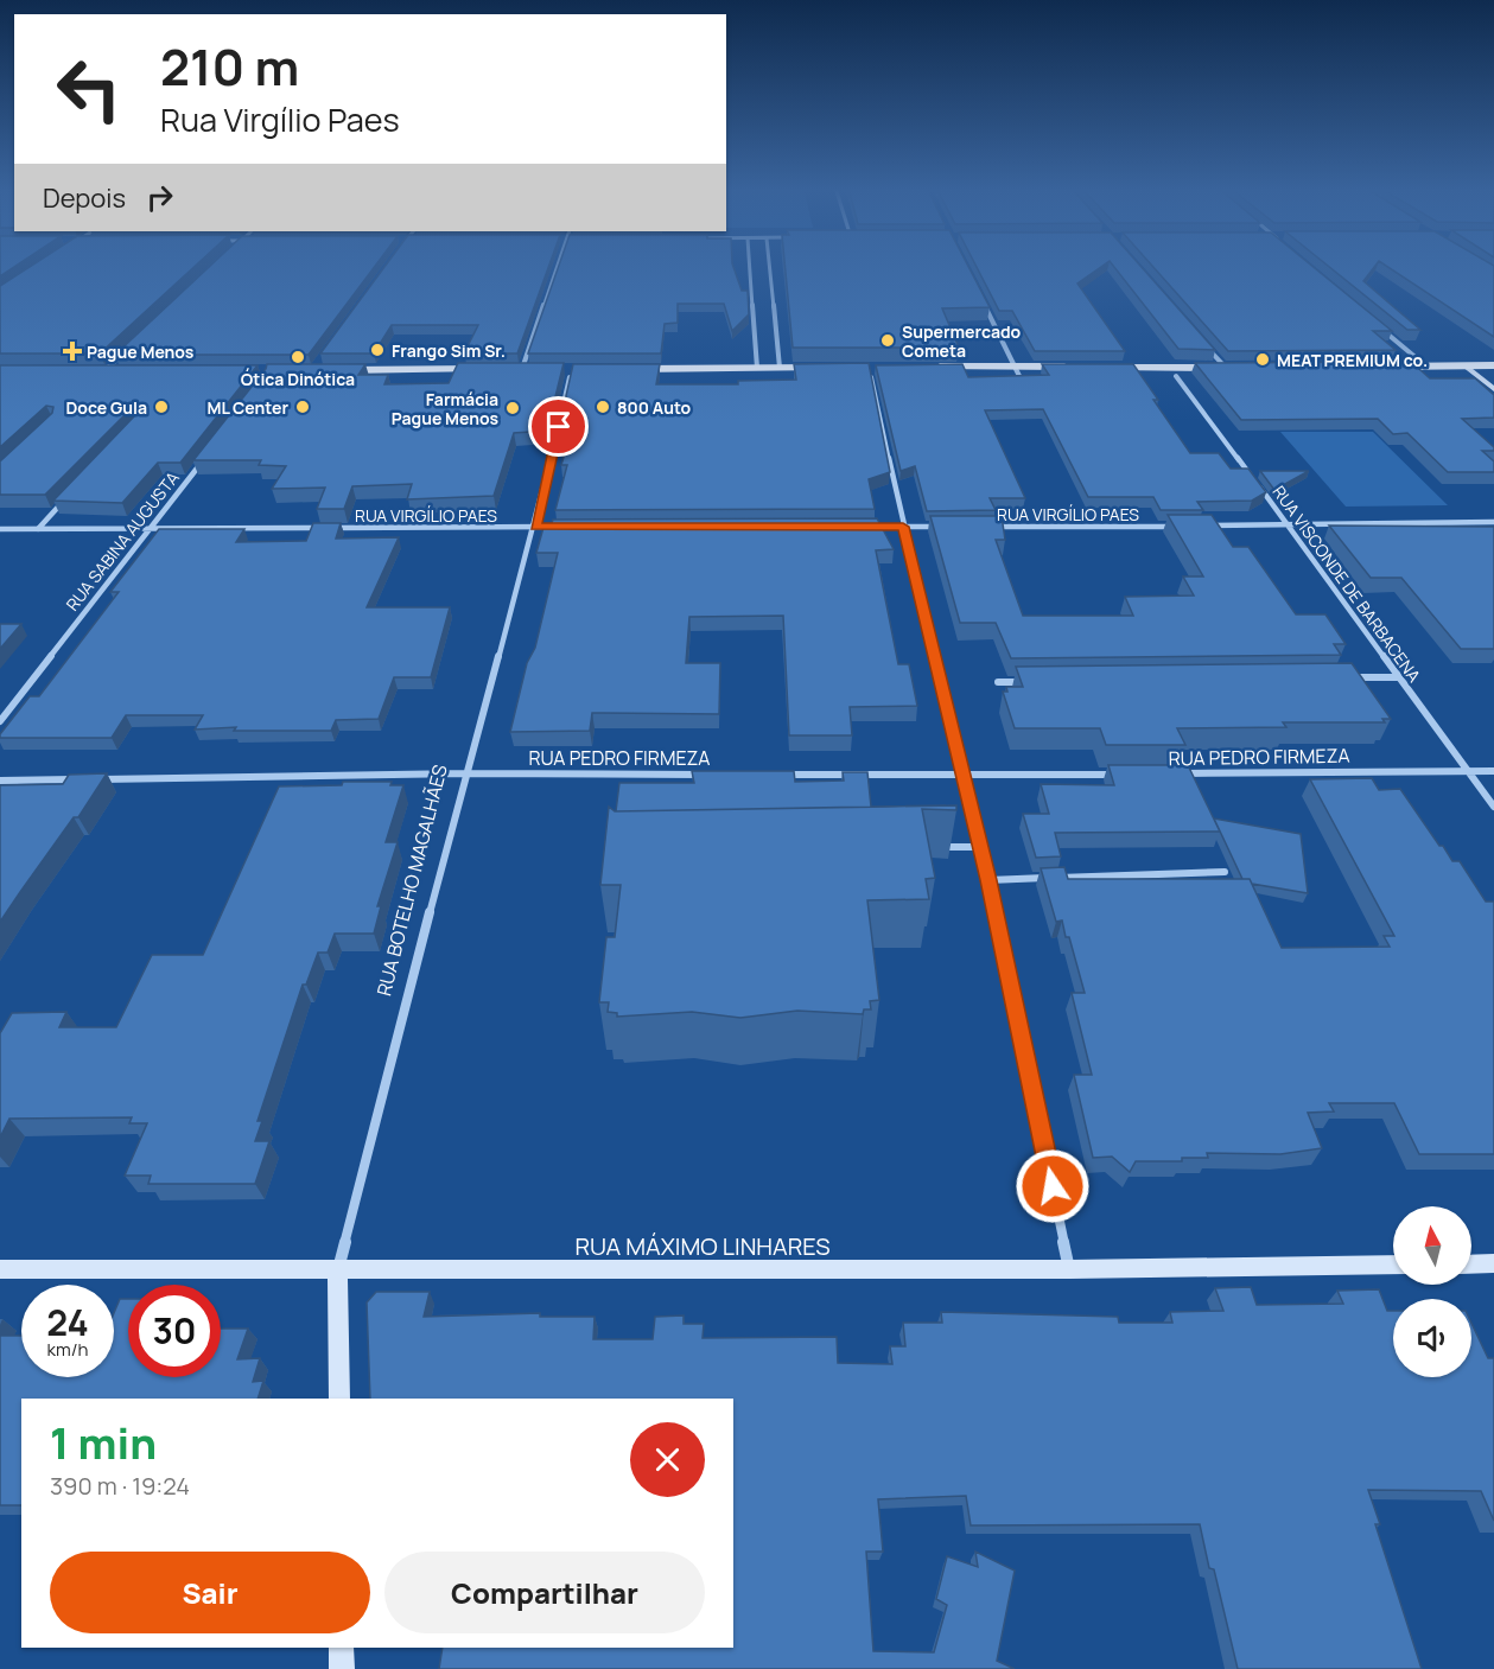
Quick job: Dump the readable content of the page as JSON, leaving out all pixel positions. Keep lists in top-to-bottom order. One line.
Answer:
{"streets":{"street":["RUA VIRGÍLIO PAES","RUA SABINA AUGUSTA","RUA VISCONDE DE BARBACENA","RUA PEDRO FIRMEZA","RUA BOTELHO MAGALHÃES","RUA MÁXIMO LINHARES"]},"crossings":[["RUA VIRGÍLIO PAES","RUA SABINA AUGUSTA"],["RUA VIRGÍLIO PAES","RUA BOTELHO MAGALHÃES"],["RUA VISCONDE DE BARBACENA","RUA PEDRO FIRMEZA"],["RUA PEDRO FIRMEZA","RUA BOTELHO MAGALHÃES"],["RUA BOTELHO MAGALHÃES","RUA MÁXIMO LINHARES"]],"places":{"other":["Supermercado Cometa","Frango Sim Sr.","Ótica Dinótica","MEAT PREMIUM co.","Doce Gula","ML Center","800 Auto","Farmácia Pague Menos"],"health":["Pague Menos"]},"north":"top","page":{"turn":["210 m","Rua Virgílio Paes"],"then":"Depois","speed":"24 km/h","limit":"30","heading":["1 min","390 m · 19:24"],"buttons":["Sair","Compartilhar"]}}
